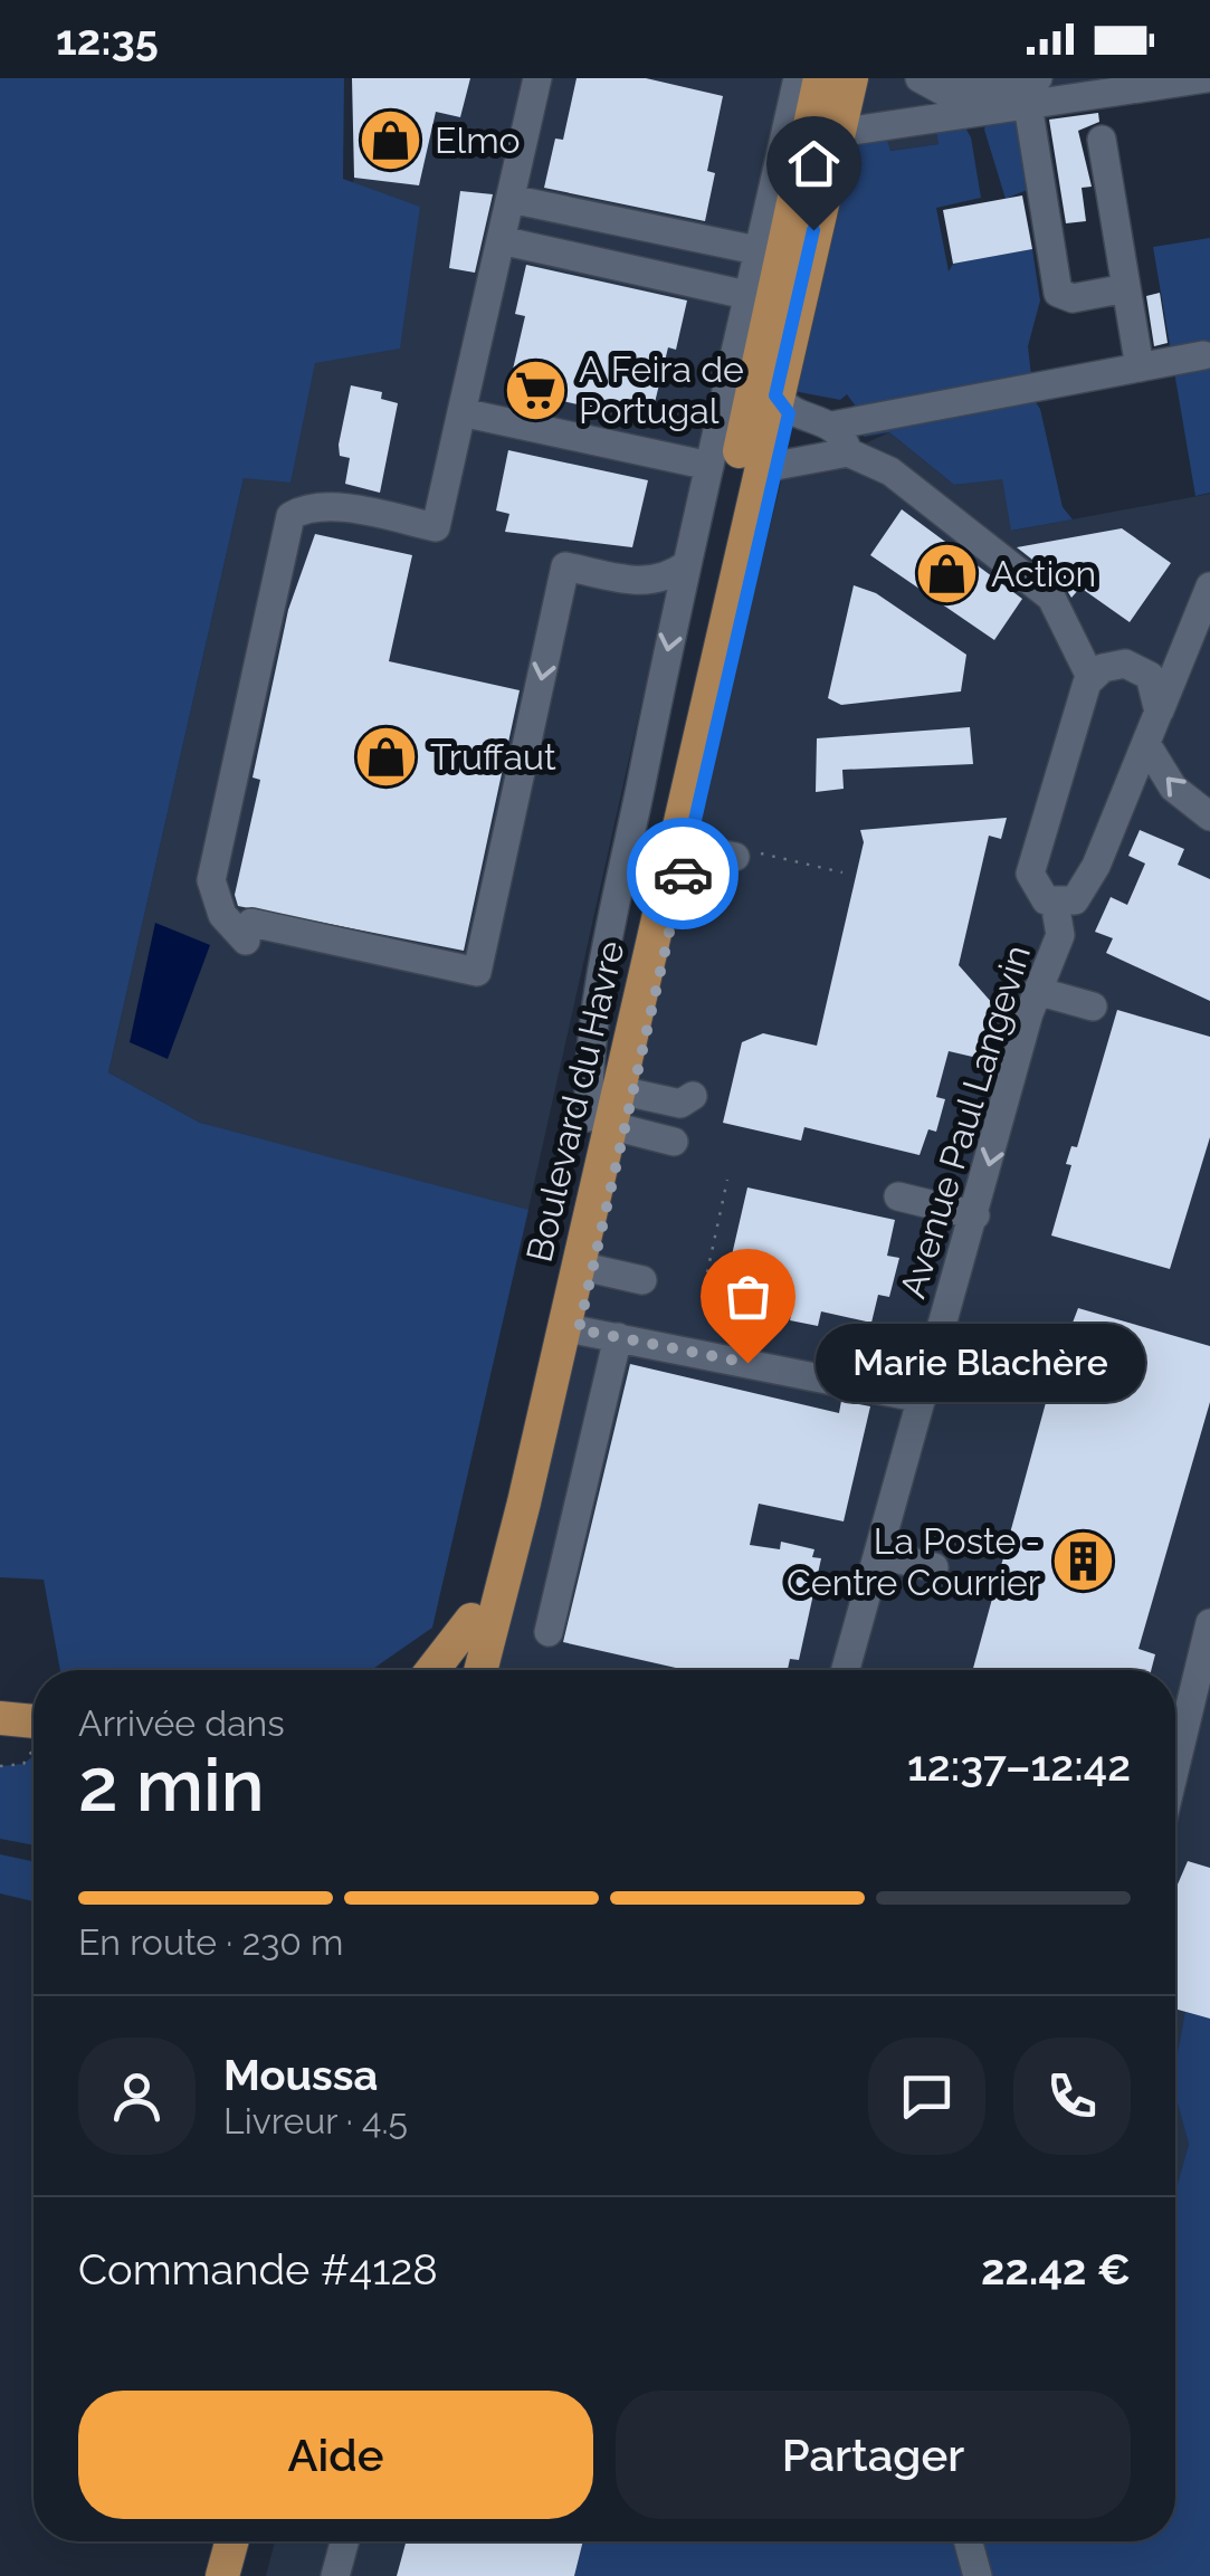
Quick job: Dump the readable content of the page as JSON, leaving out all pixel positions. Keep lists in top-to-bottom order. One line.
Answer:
{"streets":{"main road":["Boulevard du Havre"],"street":["Avenue Paul Langevin"]},"places":{"shop":["Elmo","Action","Truffaut"],"supermarket":["A Feira de Portugal"],"other":["Marie Blachère"],"building":["La Poste - Centre Courrier"]},"page":{"status":"12:35","bubble":"Marie Blachère","heading":["2 min","Arrivée dans","12:37–12:42"],"panel":["Moussa","Livreur · 4.5","Commande #4128","22.42 €"],"bar":"En route · 230 m","buttons":["Aide","Partager"]}}
